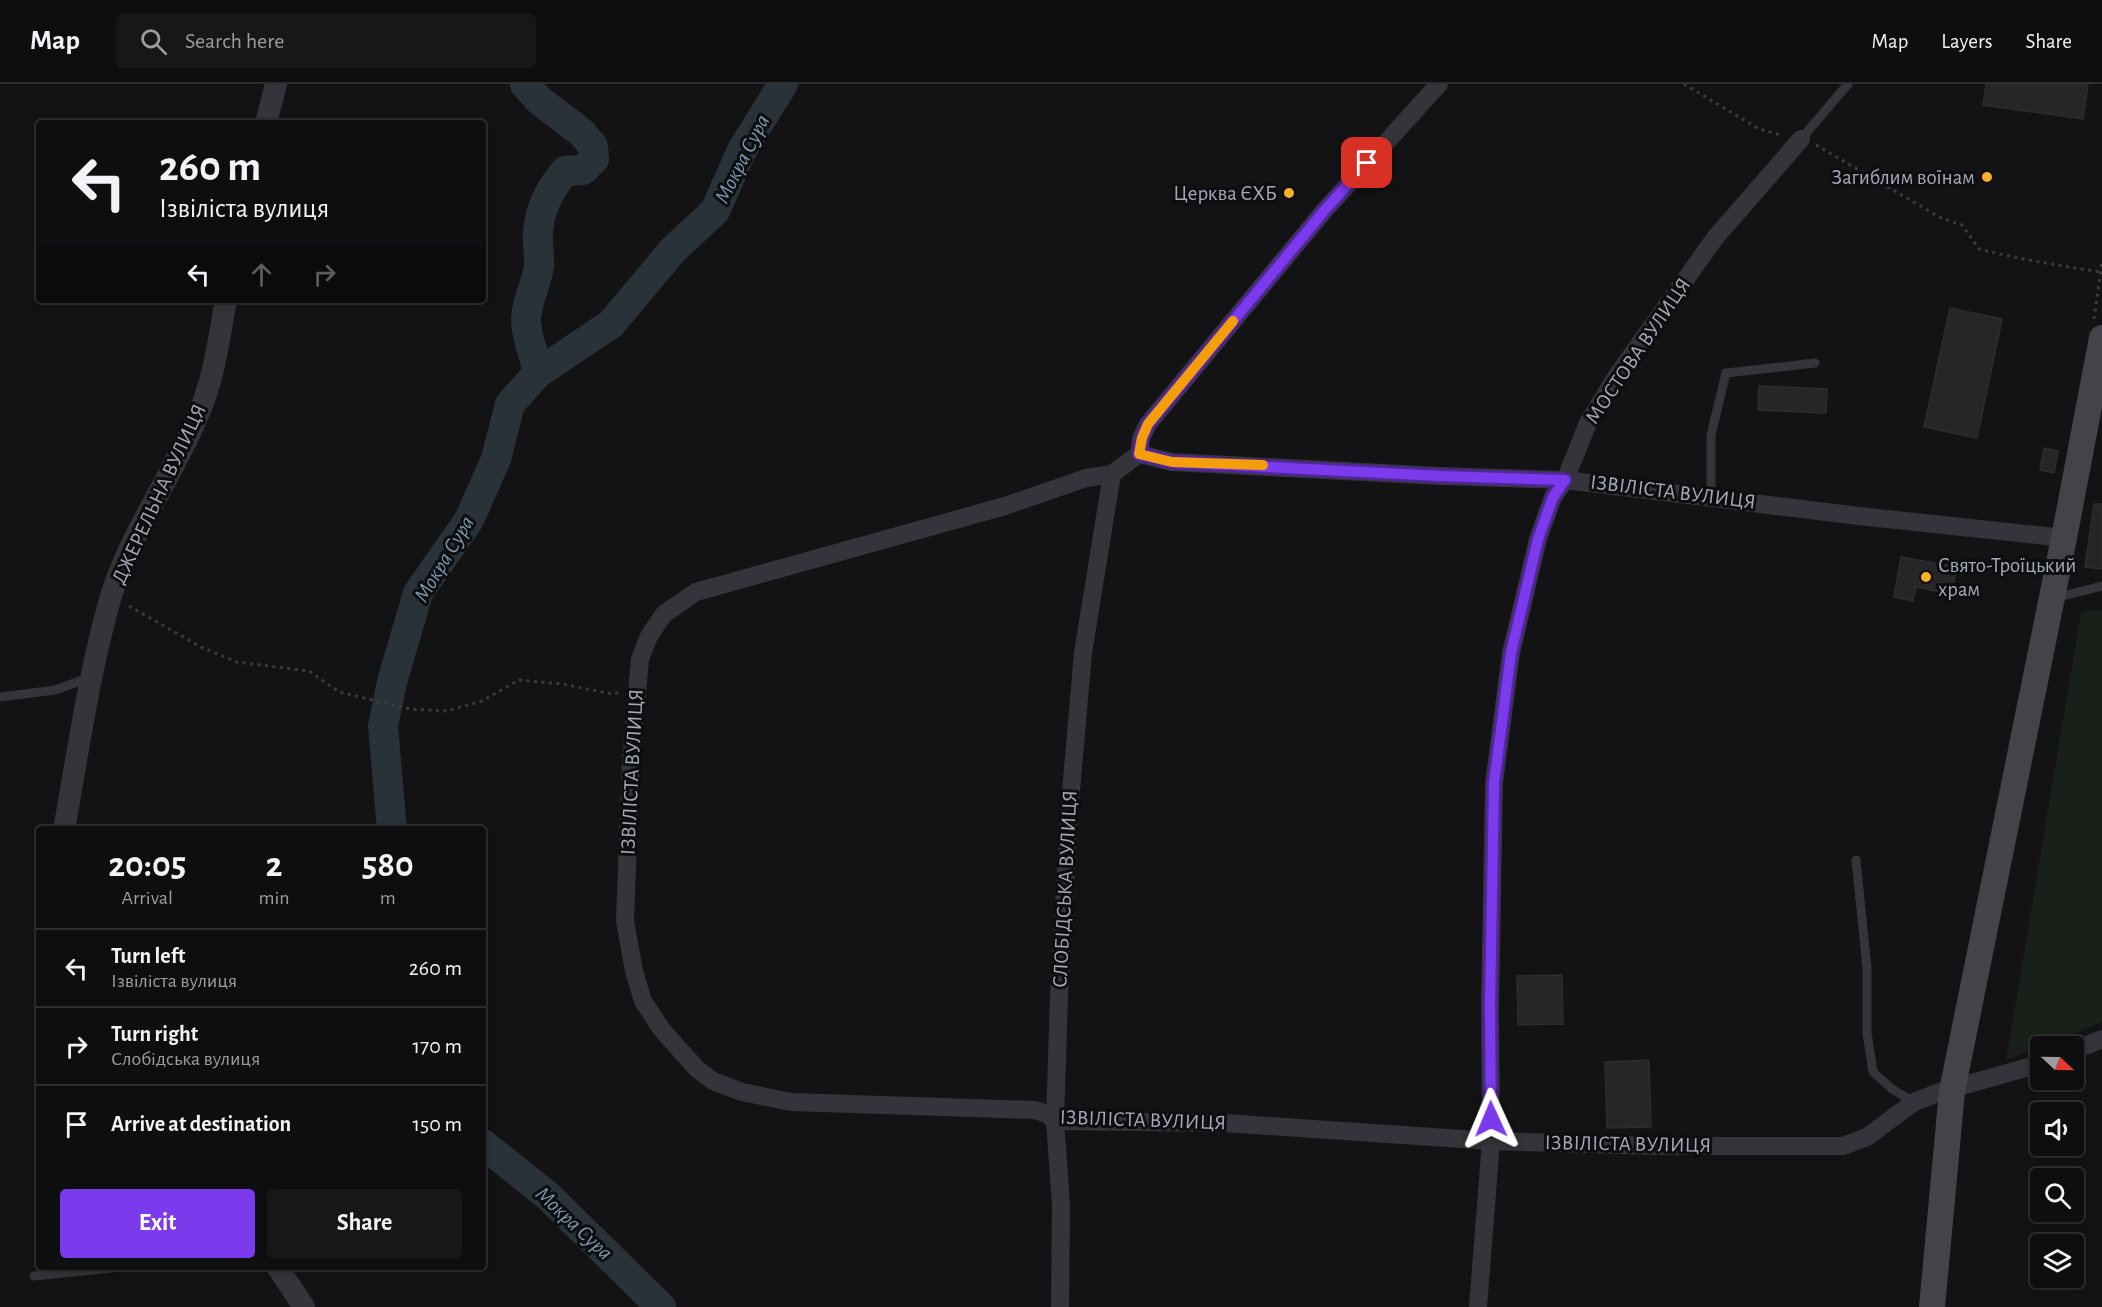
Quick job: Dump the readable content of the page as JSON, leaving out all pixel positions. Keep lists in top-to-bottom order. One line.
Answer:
{"streets":{"street":["МОСТОВА ВУЛИЦЯ","ІЗВІЛІСТА ВУЛИЦЯ","ДЖЕРЕЛЬНА ВУЛИЦЯ","СЛОБІДСЬКА ВУЛИЦЯ"]},"crossings":[["МОСТОВА ВУЛИЦЯ","ІЗВІЛІСТА ВУЛИЦЯ"],["ІЗВІЛІСТА ВУЛИЦЯ","СЛОБІДСЬКА ВУЛИЦЯ"]],"water":["Мокра Сура"],"places":["Загиблим воїнам","Церква ЄХБ","Свято-Троїцький храм"],"north":"right","page":{"header":"Map","search":"Search here","nav":["Map","Layers","Share"],"turn":["260 m","Ізвіліста вулиця"],"eta":["20:05","Arrival","2","min","580","m"],"list":[{"name":"Turn left","note":"Ізвіліста вулиця","value":"260 m"},{"name":"Turn right","note":"Слобідська вулиця","value":"170 m"},{"name":"Arrive at destination","value":"150 m"}],"buttons":["Exit","Share"]}}
